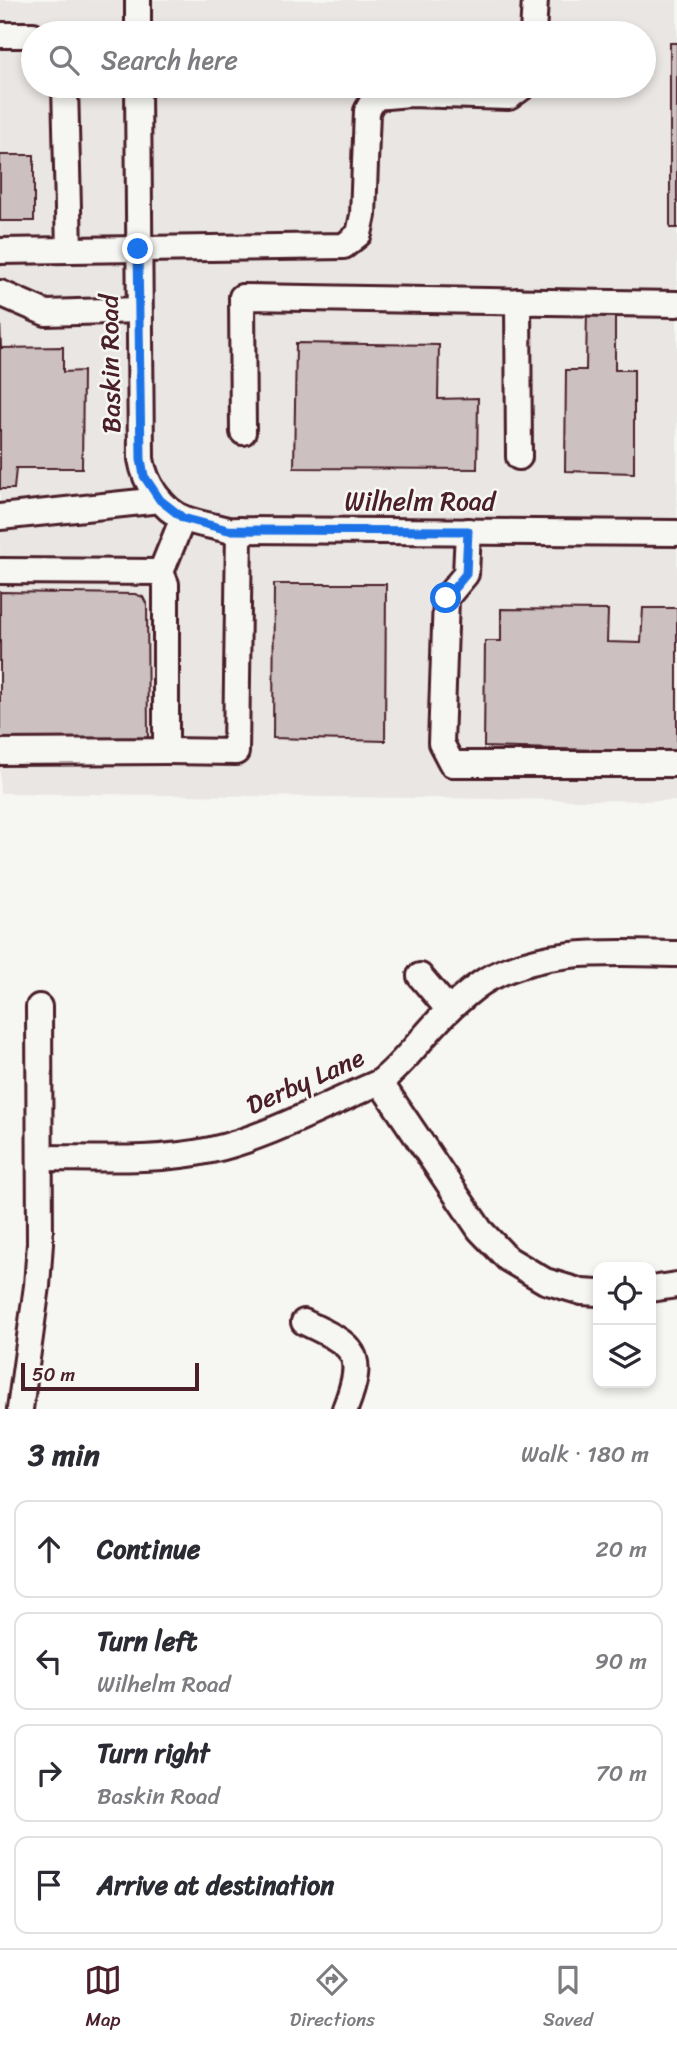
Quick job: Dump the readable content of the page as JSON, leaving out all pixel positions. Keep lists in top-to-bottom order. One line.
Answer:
{"streets":{"street":["Baskin Road","Wilhelm Road","Derby Lane"]},"crossings":[["Baskin Road","Wilhelm Road"]],"scale_bar":"50 m","page":{"search":"Search here","scale":"50 m","heading":["3 min","Walk · 180 m"],"list":[["Continue","20 m"],["Turn left","Wilhelm Road","90 m"],["Turn right","Baskin Road","70 m"],"Arrive at destination"],"nav":["Map","Directions","Saved"]}}
